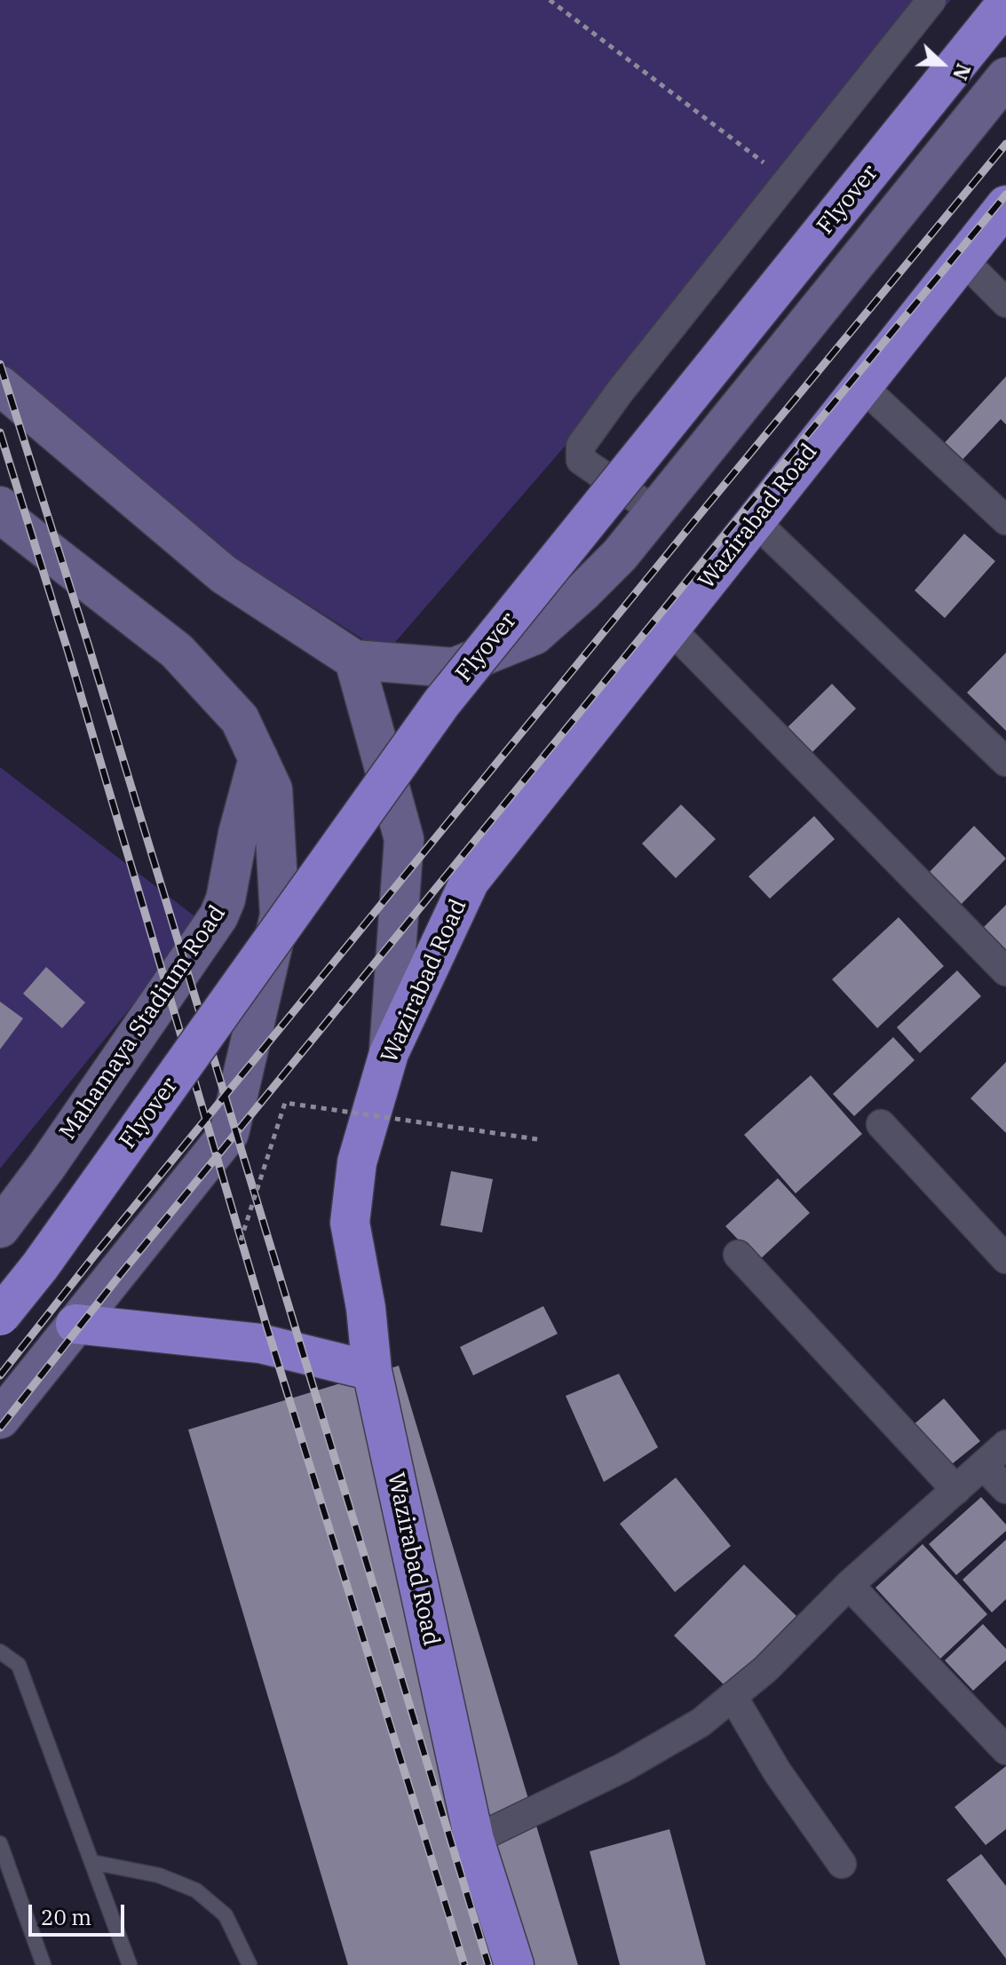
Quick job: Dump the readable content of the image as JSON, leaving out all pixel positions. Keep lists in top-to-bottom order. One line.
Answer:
{"streets":{"highway":["Flyover","Wazirabad Road"],"main road":["Mahamaya Stadium Road"]},"scale_bar":"20 m","north":"right"}
